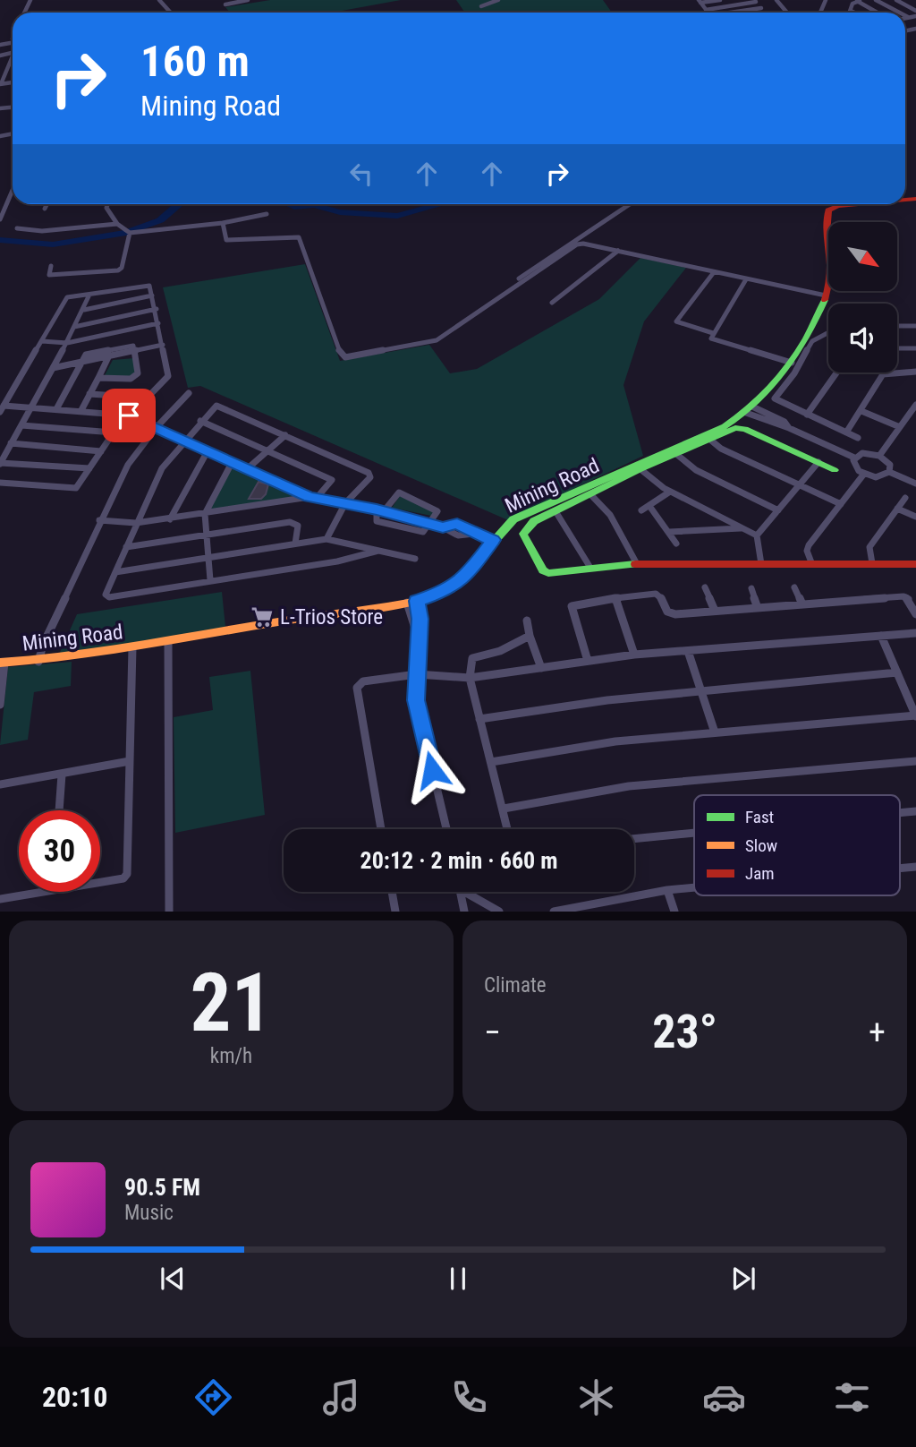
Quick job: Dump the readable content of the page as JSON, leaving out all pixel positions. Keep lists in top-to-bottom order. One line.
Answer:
{"streets":{"street":["Mining Road"]},"places":{"supermarket":["L-Trios Store"]},"legend":["Fast","Slow","Jam"],"north":"bottom right","page":{"turn":["160 m","Mining Road"],"limit":"30","trip":"20:12 · 2 min · 660 m","tile":[["21","km/h"],"Climate"],"heat":["−","23°","+"],"song":["90.5 FM","Music"],"tabs":"20:10"}}
